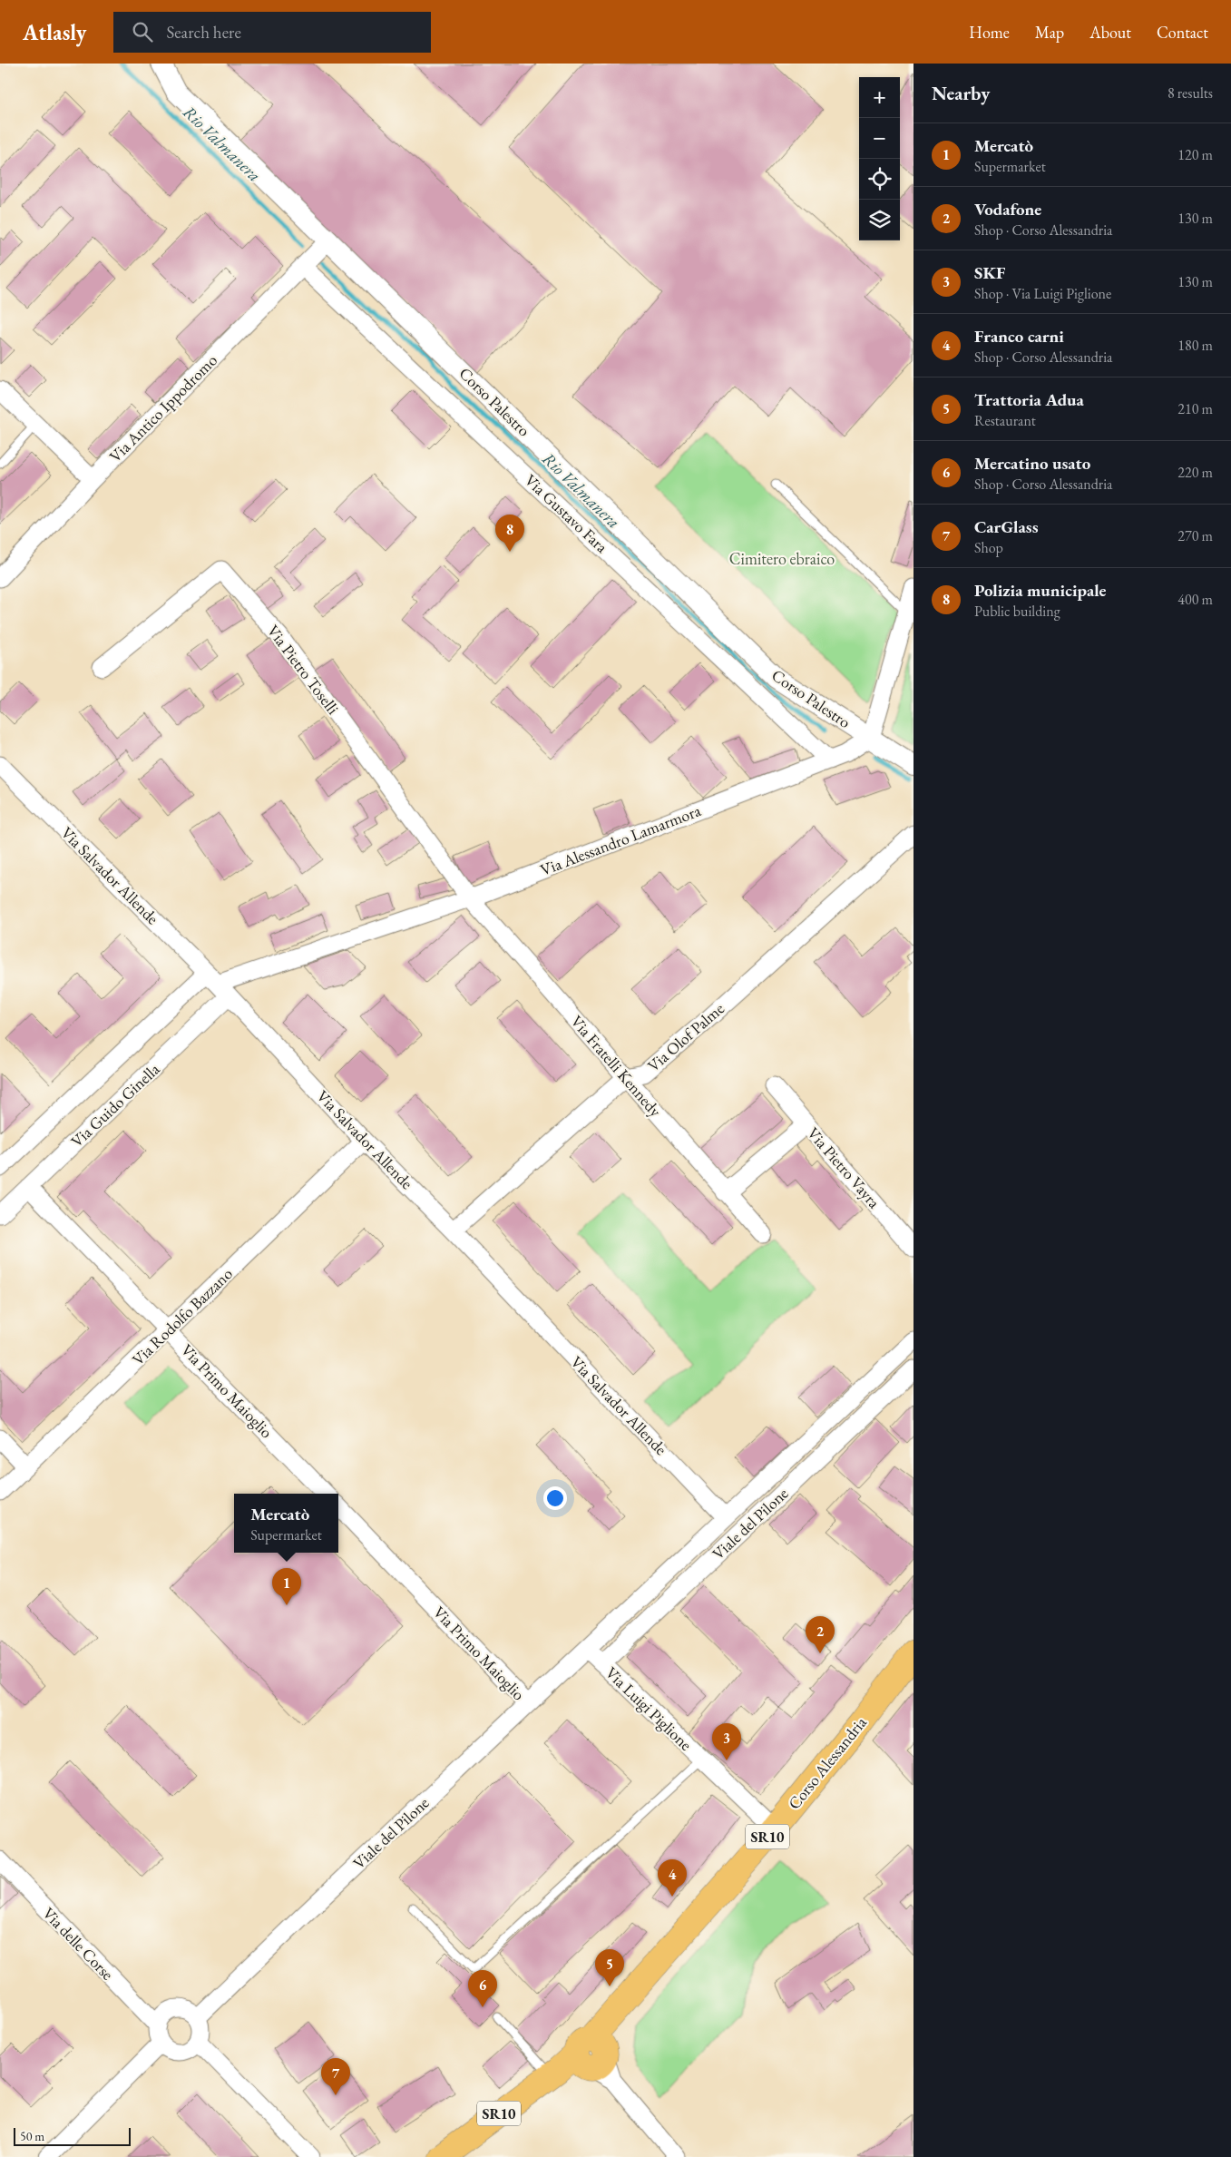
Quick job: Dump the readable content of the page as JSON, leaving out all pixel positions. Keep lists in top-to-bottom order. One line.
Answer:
{"streets":{"main road":["Corso Alessandria","SR10"],"street":["Corso Palestro","Via Antico Ippodromo","Via Gustavo Fara","Via Pietro Toselli","Via Alessandro Lamarmora","Via Salvador Allende","Via Olof Palme","Via Fratelli Kennedy","Via Guido Ginella","Via Pietro Vayra","Via Rodolfo Bazzano","Via Primo Maioglio","Viale del Pilone","Via Luigi Piglione","Via delle Corse"]},"crossings":[["Corso Palestro","Via Antico Ippodromo"],["Corso Palestro","Via Alessandro Lamarmora"],["Via Antico Ippodromo","Via Gustavo Fara"],["Via Gustavo Fara","Via Alessandro Lamarmora"],["Via Pietro Toselli","Via Alessandro Lamarmora"],["Via Pietro Toselli","Via Fratelli Kennedy"],["Via Alessandro Lamarmora","Via Salvador Allende"],["Via Alessandro Lamarmora","Via Fratelli Kennedy"],["Via Alessandro Lamarmora","Via Guido Ginella"],["Via Salvador Allende","Via Olof Palme"],["Via Salvador Allende","Via Guido Ginella"],["Via Salvador Allende","Via Rodolfo Bazzano"],["Via Salvador Allende","Viale del Pilone"],["Via Olof Palme","Via Fratelli Kennedy"],["Via Guido Ginella","Via Primo Maioglio"],["Via Rodolfo Bazzano","Via Primo Maioglio"],["Via Primo Maioglio","Viale del Pilone"],["Viale del Pilone","Via Luigi Piglione"],["Viale del Pilone","Via delle Corse"],["Via Luigi Piglione","Corso Alessandria"],["Corso Alessandria","SR10"]],"water":["Rio Valmanera"],"parks":["Cimitero ebraico"],"scale_bar":"50 m","page":{"header":"Atlasly","search":"Search here","nav":["Home","Map","About","Contact"],"heading":["Nearby","8 results"],"map_buttons":["+","−"],"list":[{"mark":"1","name":"Mercatò","note":"Supermarket","value":"120 m"},{"mark":"2","name":"Vodafone","note":"Shop · Corso Alessandria","value":"130 m"},{"mark":"3","name":"SKF","note":"Shop · Via Luigi Piglione","value":"130 m"},{"mark":"4","name":"Franco carni","note":"Shop · Corso Alessandria","value":"180 m"},{"mark":"5","name":"Trattoria Adua","note":"Restaurant","value":"210 m"},{"mark":"6","name":"Mercatino usato","note":"Shop · Corso Alessandria","value":"220 m"},{"mark":"7","name":"CarGlass","note":"Shop","value":"270 m"},{"mark":"8","name":"Polizia municipale","note":"Public building","value":"400 m"}],"pins":["8","1","2","3","4","5","6","7"],"popup":["Mercatò","Supermarket"],"scale":"50 m"}}
